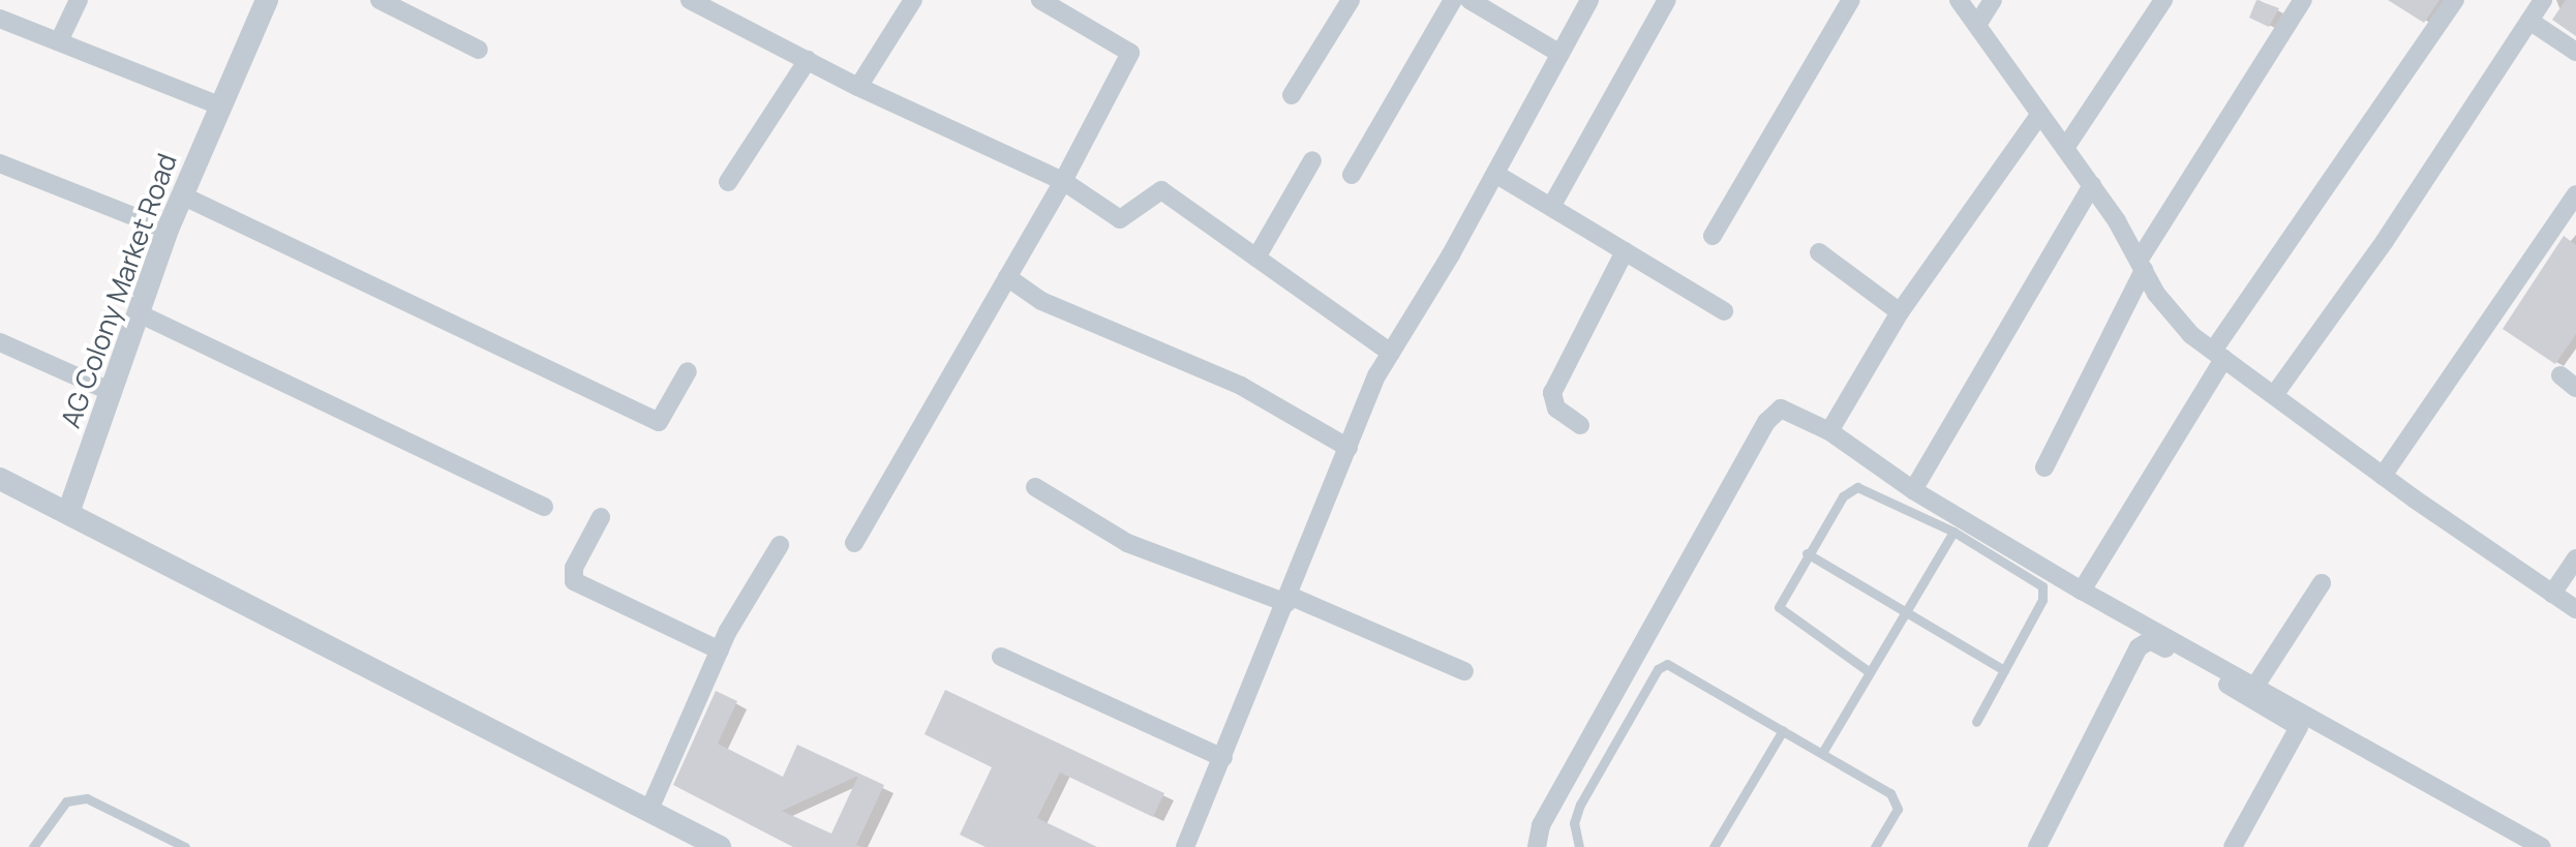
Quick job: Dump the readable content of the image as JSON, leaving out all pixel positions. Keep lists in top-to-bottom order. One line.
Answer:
{"streets":{"street":["AG Colony Market Road"]}}
